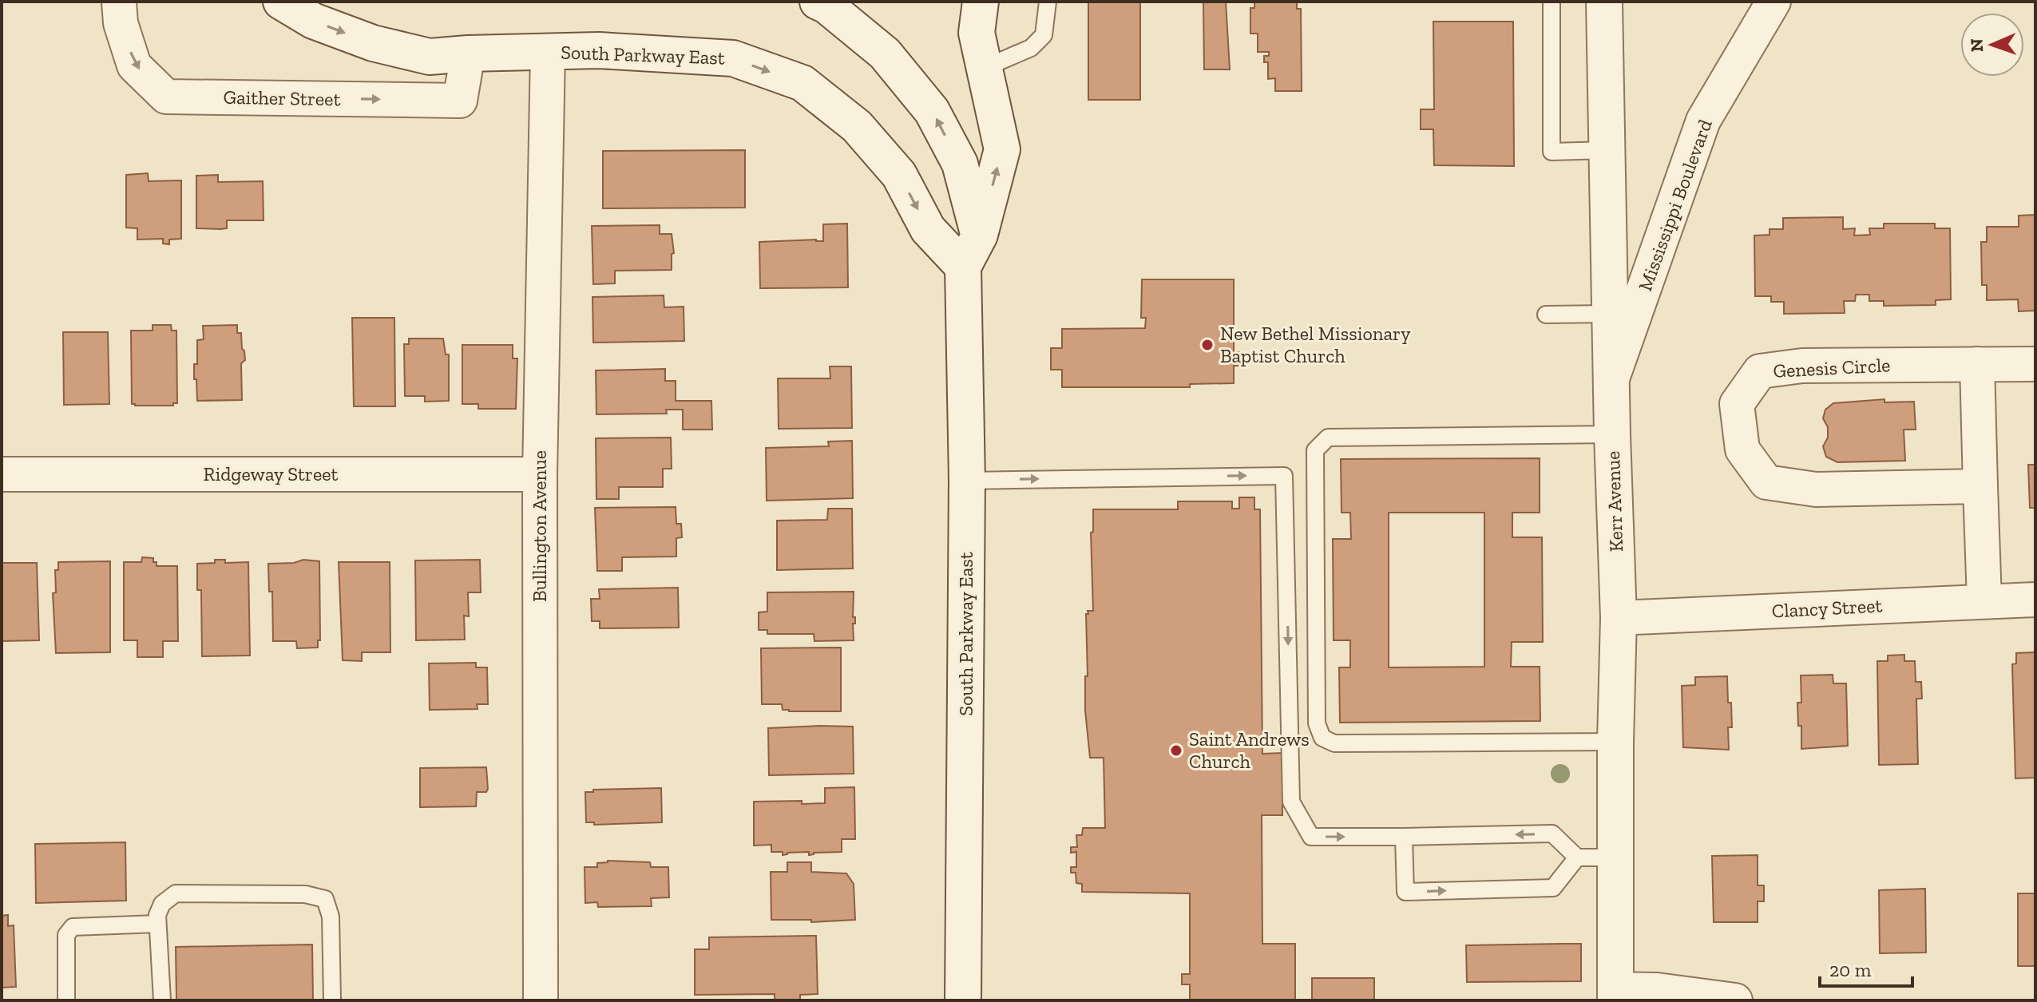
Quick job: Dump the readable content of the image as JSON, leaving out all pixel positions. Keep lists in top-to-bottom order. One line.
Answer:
{"streets":{"main road":["South Parkway East","Kerr Avenue"],"street":["Gaither Street","Mississippi Boulevard","Genesis Circle","Ridgeway Street","Bullington Avenue","Clancy Street"]},"crossings":[["South Parkway East","Gaither Street"],["South Parkway East","Bullington Avenue"],["Mississippi Boulevard","Kerr Avenue"],["Ridgeway Street","Bullington Avenue"],["Kerr Avenue","Clancy Street"]],"places":["New Bethel Missionary Baptist Church","Saint Andrews Church"],"scale_bar":"20 m","north":"left"}
